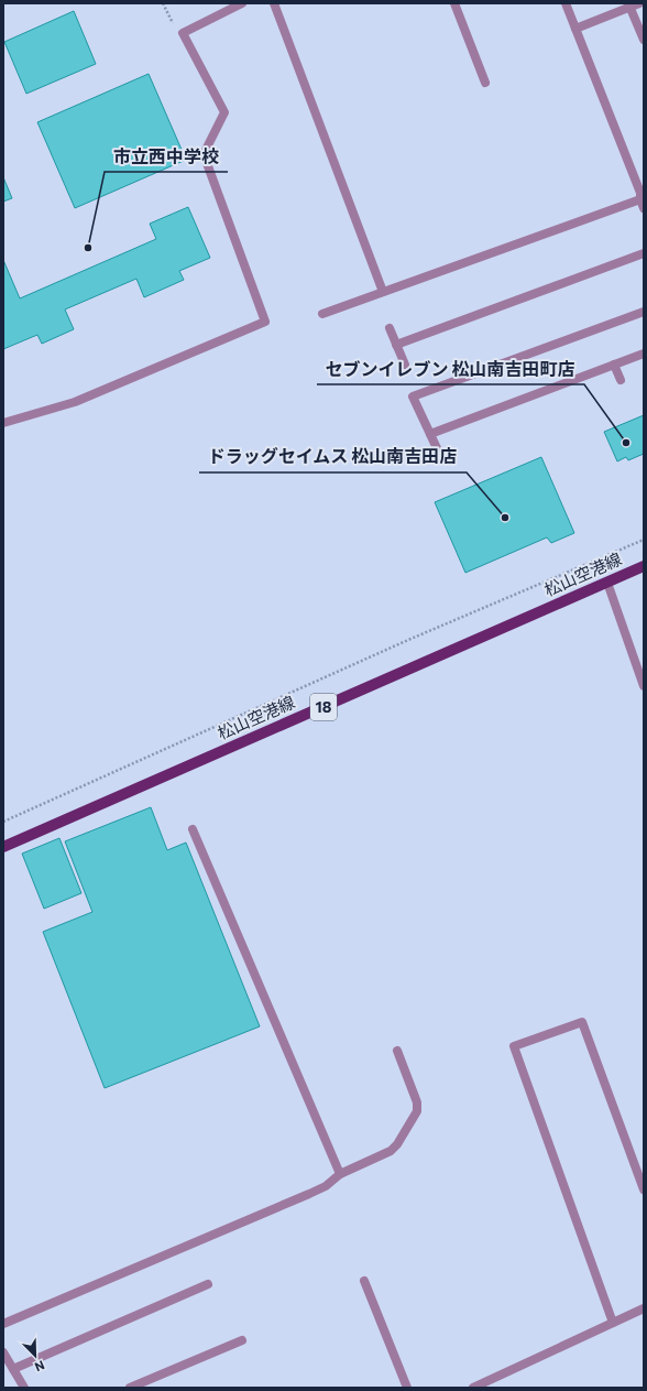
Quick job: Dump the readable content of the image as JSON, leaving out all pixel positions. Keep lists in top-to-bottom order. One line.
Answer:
{"streets":{"main road":["松山空港線","18"]},"places":["市立西中学校","セブンイレブン 松山南吉田町店","ドラッグセイムス 松山南吉田店"],"north":"bottom right"}
